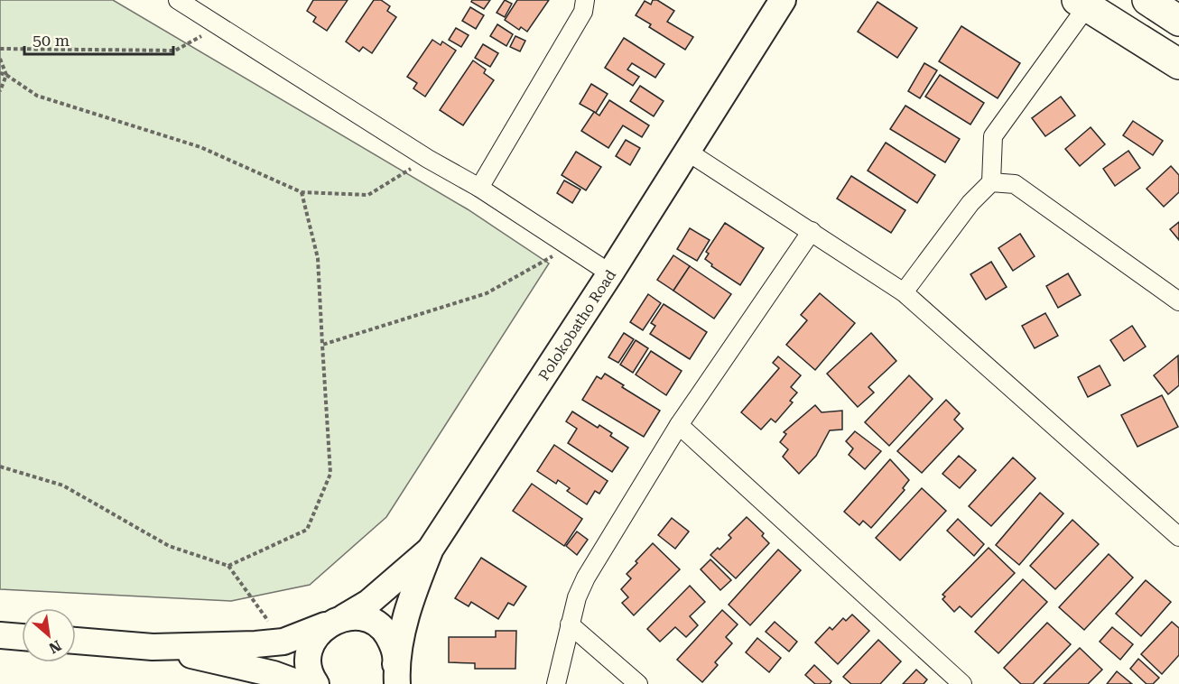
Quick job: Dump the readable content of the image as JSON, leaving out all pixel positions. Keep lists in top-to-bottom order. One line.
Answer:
{"streets":{"street":["Polokobatho Road"]},"scale_bar":"50 m","north":"bottom right"}
